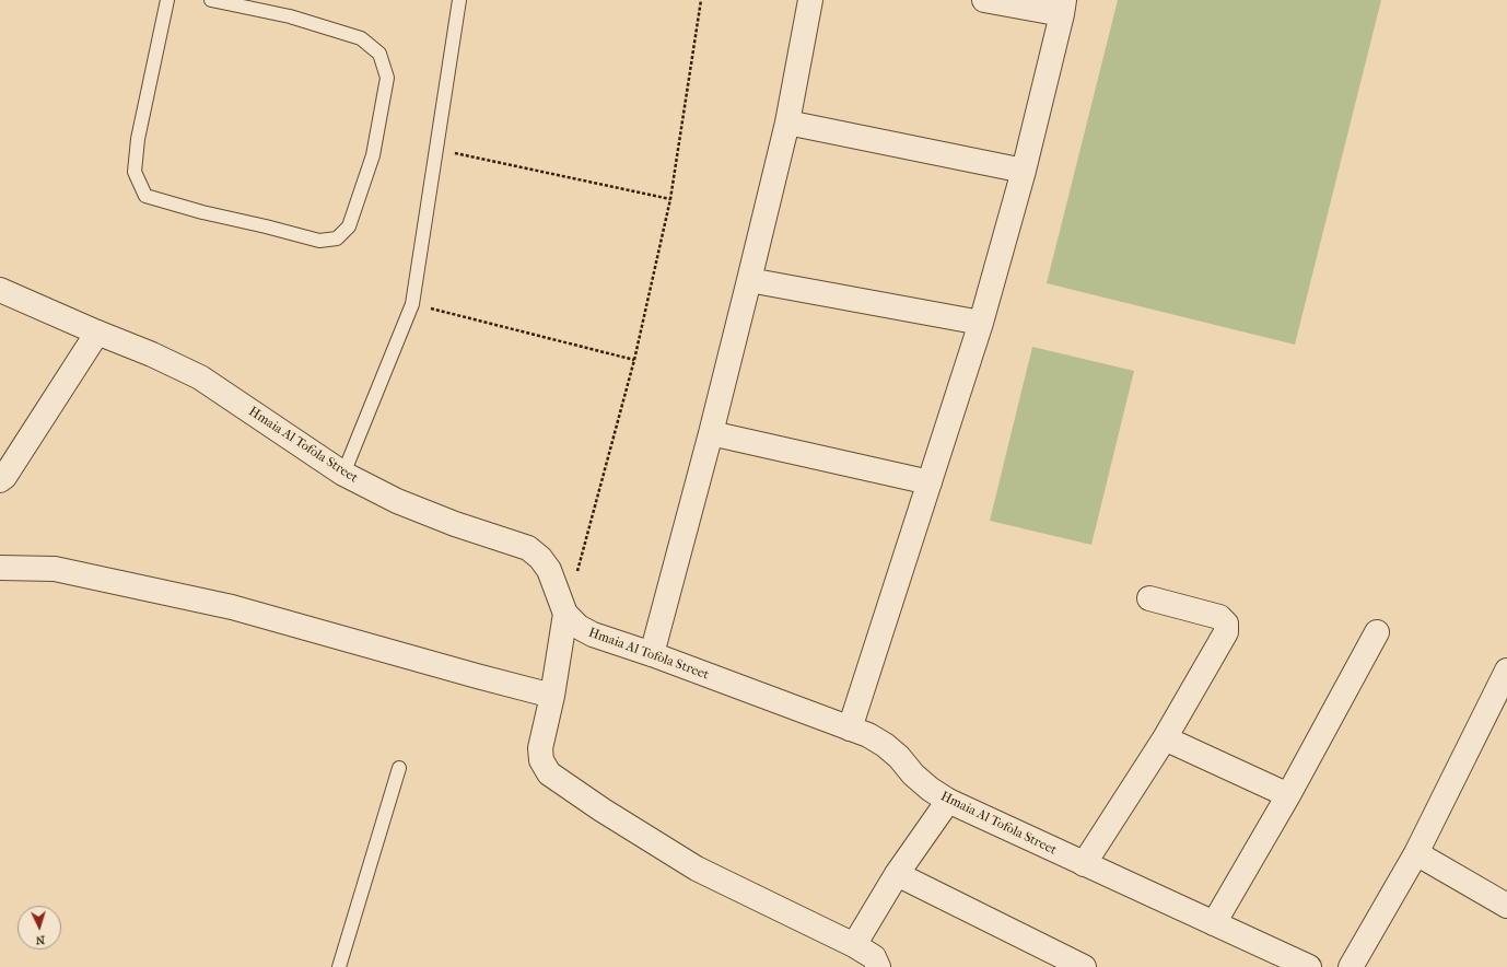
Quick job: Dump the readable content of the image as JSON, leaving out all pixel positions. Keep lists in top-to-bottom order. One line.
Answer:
{"streets":{"street":["Hmaia Al Tofola Street"]},"north":"bottom"}
